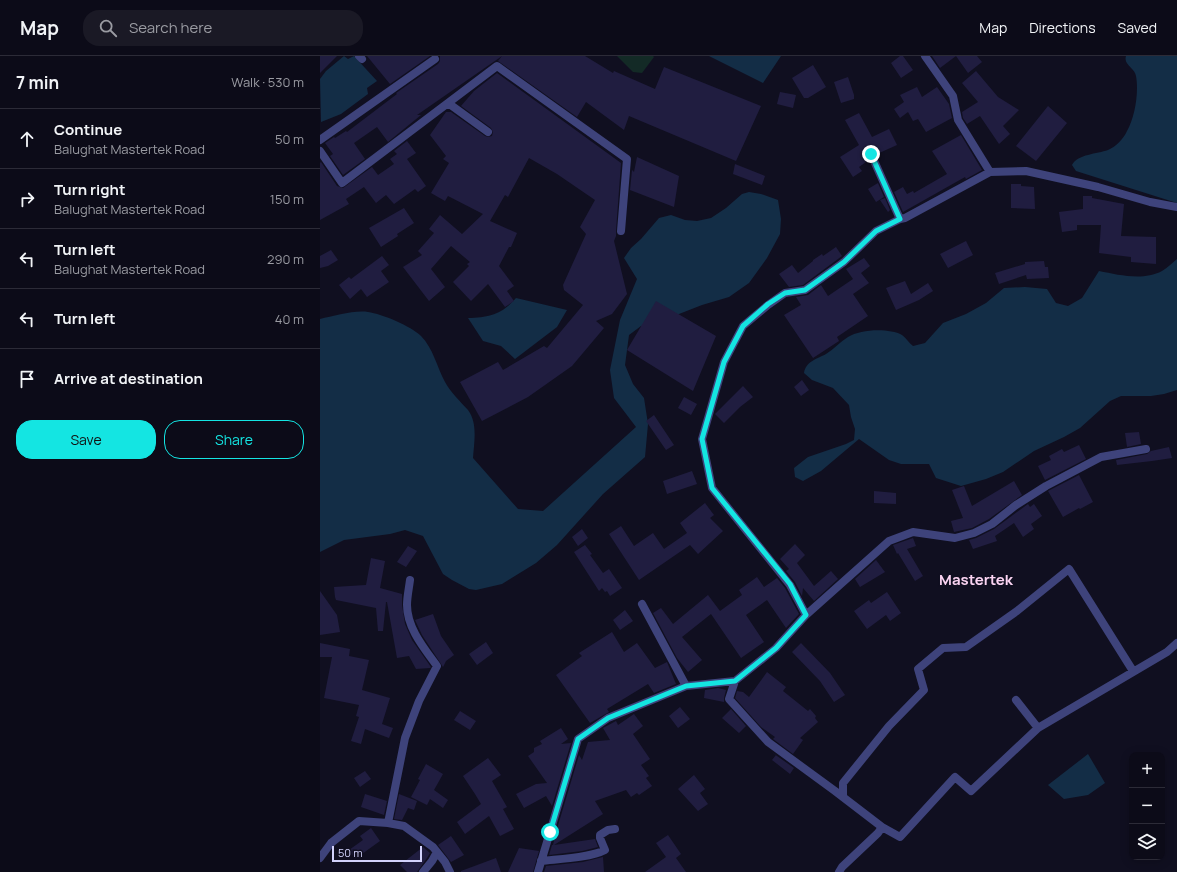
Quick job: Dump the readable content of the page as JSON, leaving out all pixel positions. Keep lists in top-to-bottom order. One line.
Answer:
{"districts":["Mastertek"],"scale_bar":"50 m","page":{"header":"Map","search":"Search here","nav":["Map","Directions","Saved"],"heading":["7 min","Walk · 530 m"],"list":[["Continue","Balughat Mastertek Road","50 m"],["Turn right","Balughat Mastertek Road","150 m"],["Turn left","Balughat Mastertek Road","290 m"],["Turn left","40 m"],"Arrive at destination"],"buttons":["Save","Share"],"map_buttons":["+","−"],"scale":"50 m"}}
